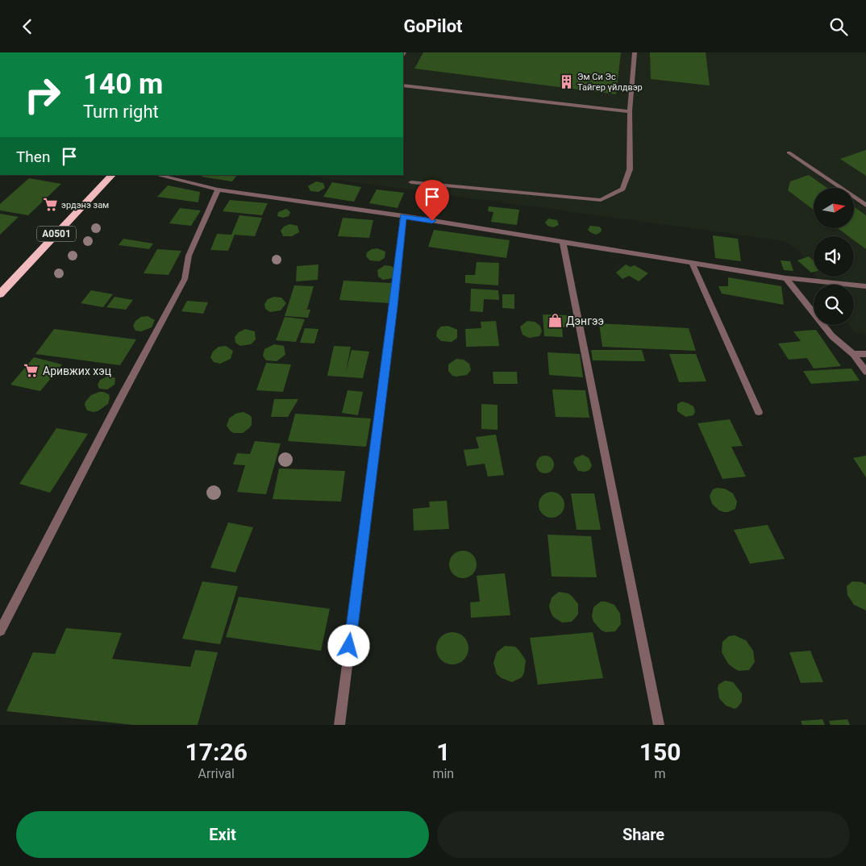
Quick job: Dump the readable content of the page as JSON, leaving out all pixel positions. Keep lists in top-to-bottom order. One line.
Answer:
{"streets":{"highway":["A0501"]},"places":{"building":["Эм Си Эс Тайгер үйлдвэр"],"supermarket":["эрдэнэ зам","Аривжих хэц"],"shop":["Дэнгээ"]},"north":"right","page":{"header":"GoPilot","turn":["140 m","Turn right"],"then":"Then","eta":["17:26","Arrival","1","min","150","m"],"buttons":["Exit","Share"]}}
